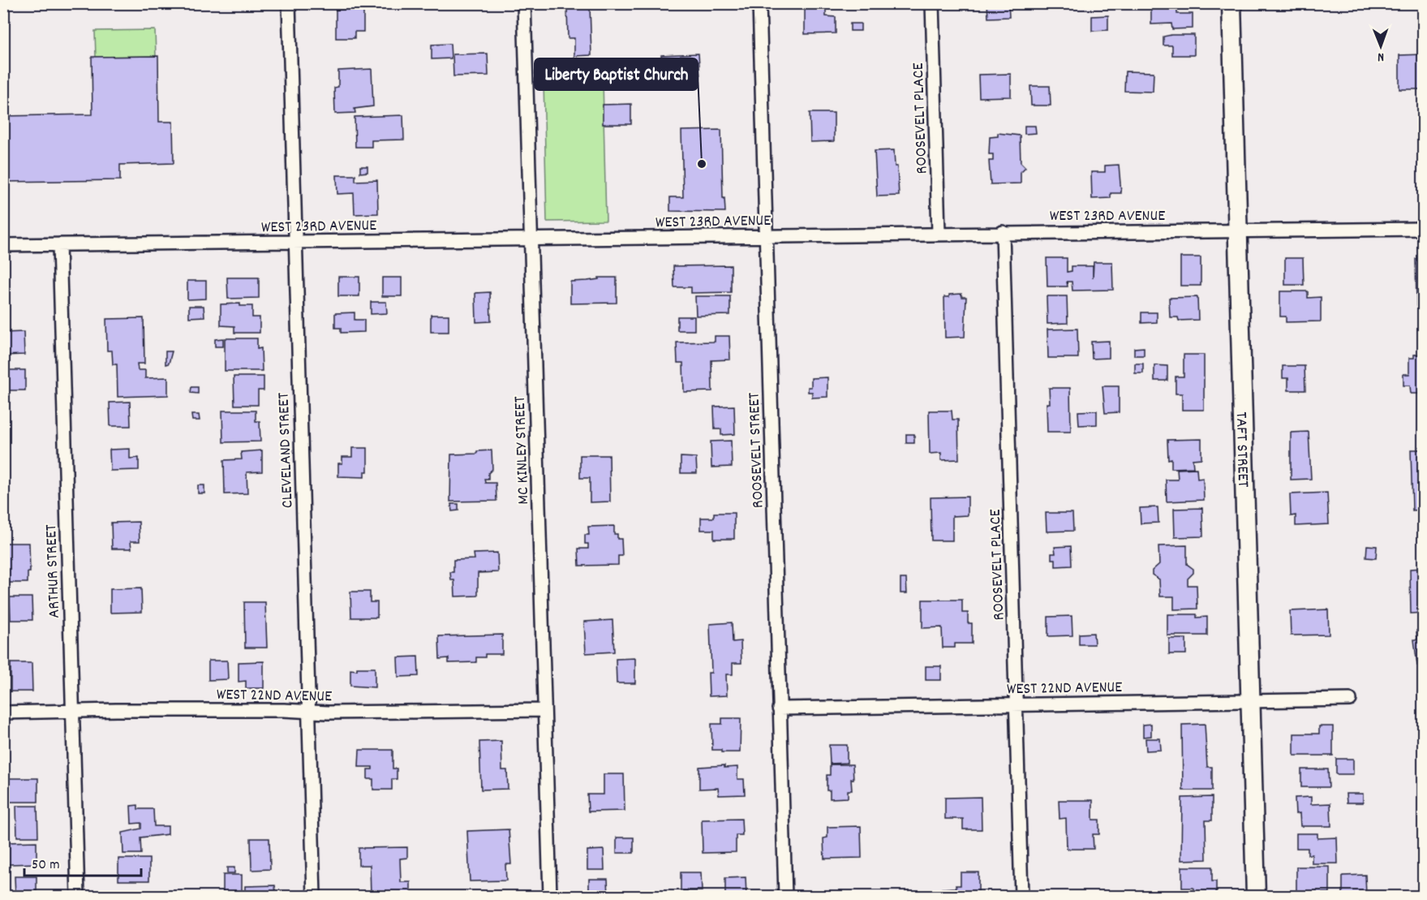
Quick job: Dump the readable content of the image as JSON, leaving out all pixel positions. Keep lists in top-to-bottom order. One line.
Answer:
{"streets":{"street":["ROOSEVELT PLACE","WEST 23RD AVENUE","TAFT STREET","CLEVELAND STREET","MC KINLEY STREET","ROOSEVELT STREET","ARTHUR STREET","WEST 22ND AVENUE"]},"crossings":[["ROOSEVELT PLACE","WEST 23RD AVENUE"],["ROOSEVELT PLACE","WEST 22ND AVENUE"],["WEST 23RD AVENUE","TAFT STREET"],["WEST 23RD AVENUE","CLEVELAND STREET"],["WEST 23RD AVENUE","MC KINLEY STREET"],["WEST 23RD AVENUE","ROOSEVELT STREET"],["WEST 23RD AVENUE","ARTHUR STREET"],["TAFT STREET","WEST 22ND AVENUE"],["CLEVELAND STREET","WEST 22ND AVENUE"],["MC KINLEY STREET","WEST 22ND AVENUE"],["ROOSEVELT STREET","WEST 22ND AVENUE"],["ARTHUR STREET","WEST 22ND AVENUE"]],"places":["Liberty Baptist Church"],"scale_bar":"50 m","north":"bottom"}
